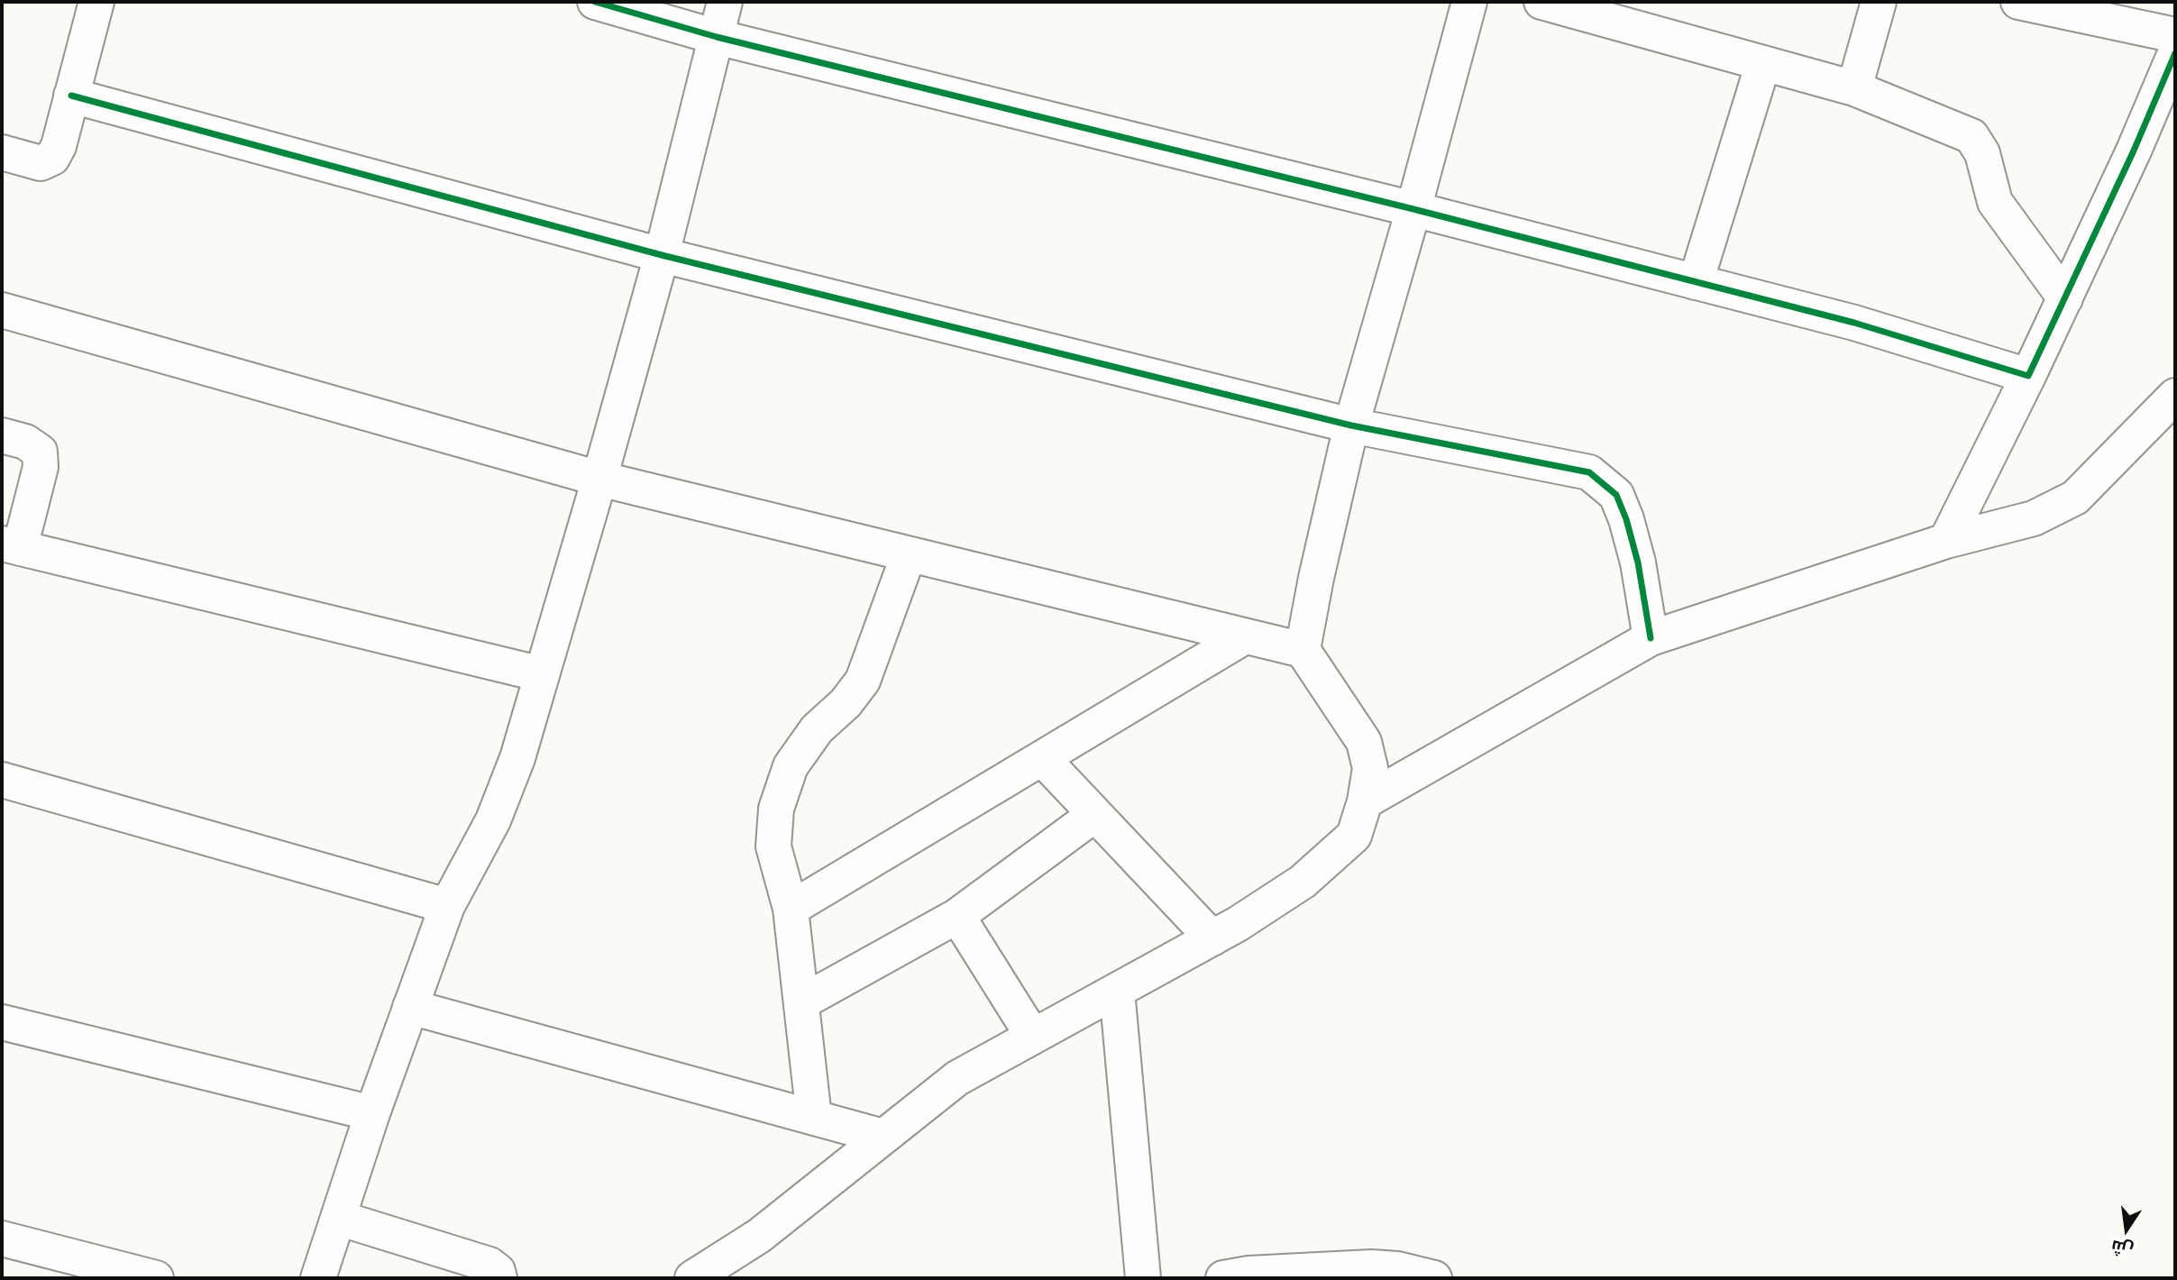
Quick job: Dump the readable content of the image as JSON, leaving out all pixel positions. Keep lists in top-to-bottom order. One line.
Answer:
{"north":"bottom"}
